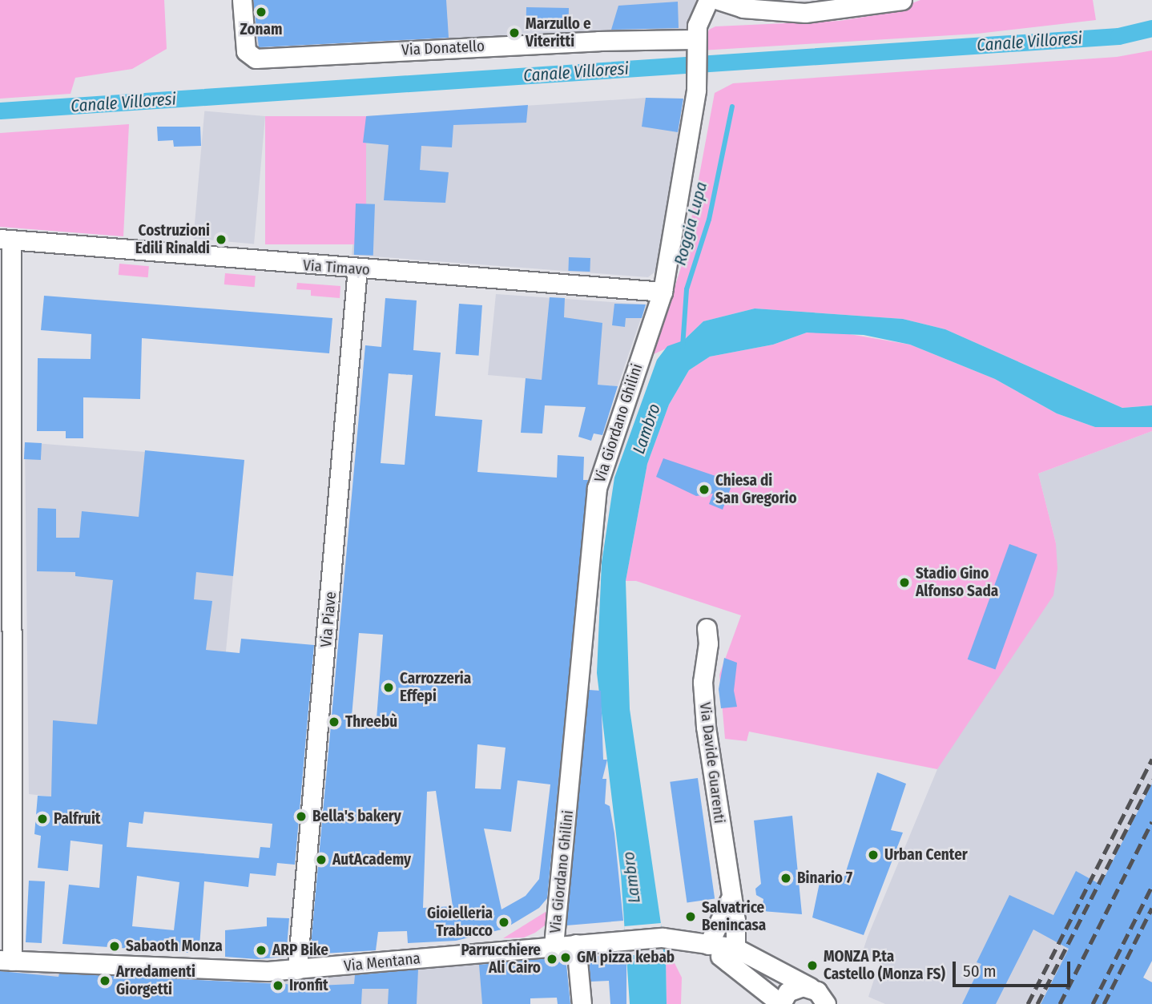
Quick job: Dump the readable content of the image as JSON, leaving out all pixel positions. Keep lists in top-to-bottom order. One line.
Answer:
{"streets":{"street":["Via Donatello","Via Timavo","Via Giordano Ghilini","Via Piave","Via Davide Guarenti","Via Mentana"]},"crossings":[["Via Donatello","Via Giordano Ghilini"],["Via Timavo","Via Giordano Ghilini"],["Via Timavo","Via Piave"],["Via Giordano Ghilini","Via Mentana"],["Via Piave","Via Mentana"],["Via Davide Guarenti","Via Mentana"]],"water":["Canale Villoresi","Roggia Lupa","Lambro"],"places":["Zonam","Marzullo e Viteritti","Costruzioni Edili Rinaldi","Chiesa di San Gregorio","Stadio Gino Alfonso Sada","Carrozzeria Effepi","Threebù","Bella's bakery","Palfruit","Urban Center","AutAcademy","Binario 7","Salvatrice Benincasa","Gioielleria Trabucco","Sabaoth Monza","ARP Bike","GM pizza kebab","Parrucchiere Ali Cairo","MONZA P.ta Castello (Monza FS)","Arredamenti Giorgetti","Ironfit"],"scale_bar":"50 m"}
